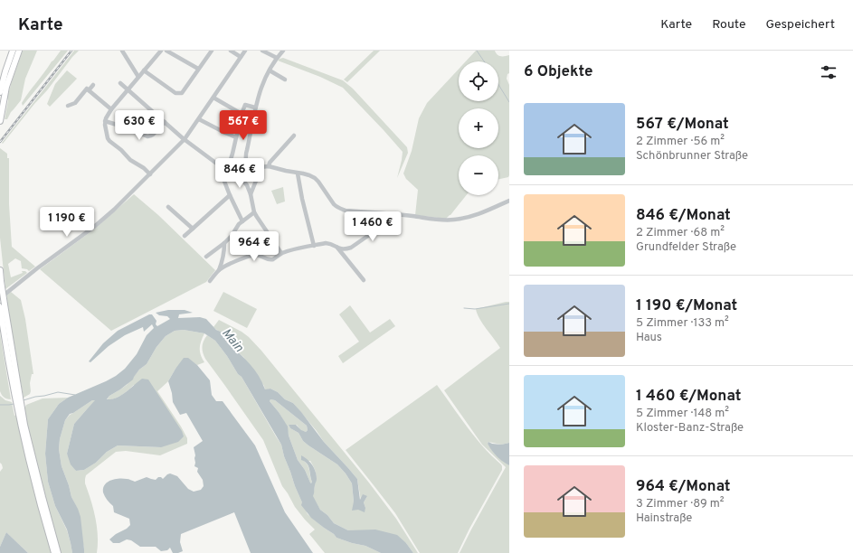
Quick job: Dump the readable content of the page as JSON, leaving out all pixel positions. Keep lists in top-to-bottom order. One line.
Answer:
{"water":["Main"],"page":{"header":"Karte","nav":["Karte","Route","Gespeichert"],"heading":"6 Objekte","map_buttons":["+","−"],"list":[{"name":"567 €/Monat","note":"2 Zimmer · 56 m² · Schönbrunner Straße"},{"name":"846 €/Monat","note":"2 Zimmer · 68 m² · Grundfelder Straße"},{"name":"1 190 €/Monat","note":"5 Zimmer · 133 m² · Haus"},{"name":"1 460 €/Monat","note":"5 Zimmer · 148 m² · Kloster-Banz-Straße"},{"name":"964 €/Monat","note":"3 Zimmer · 89 m² · Hainstraße"}],"price":["630 €","567 €","846 €","1 190 €","1 460 €","964 €"]}}
